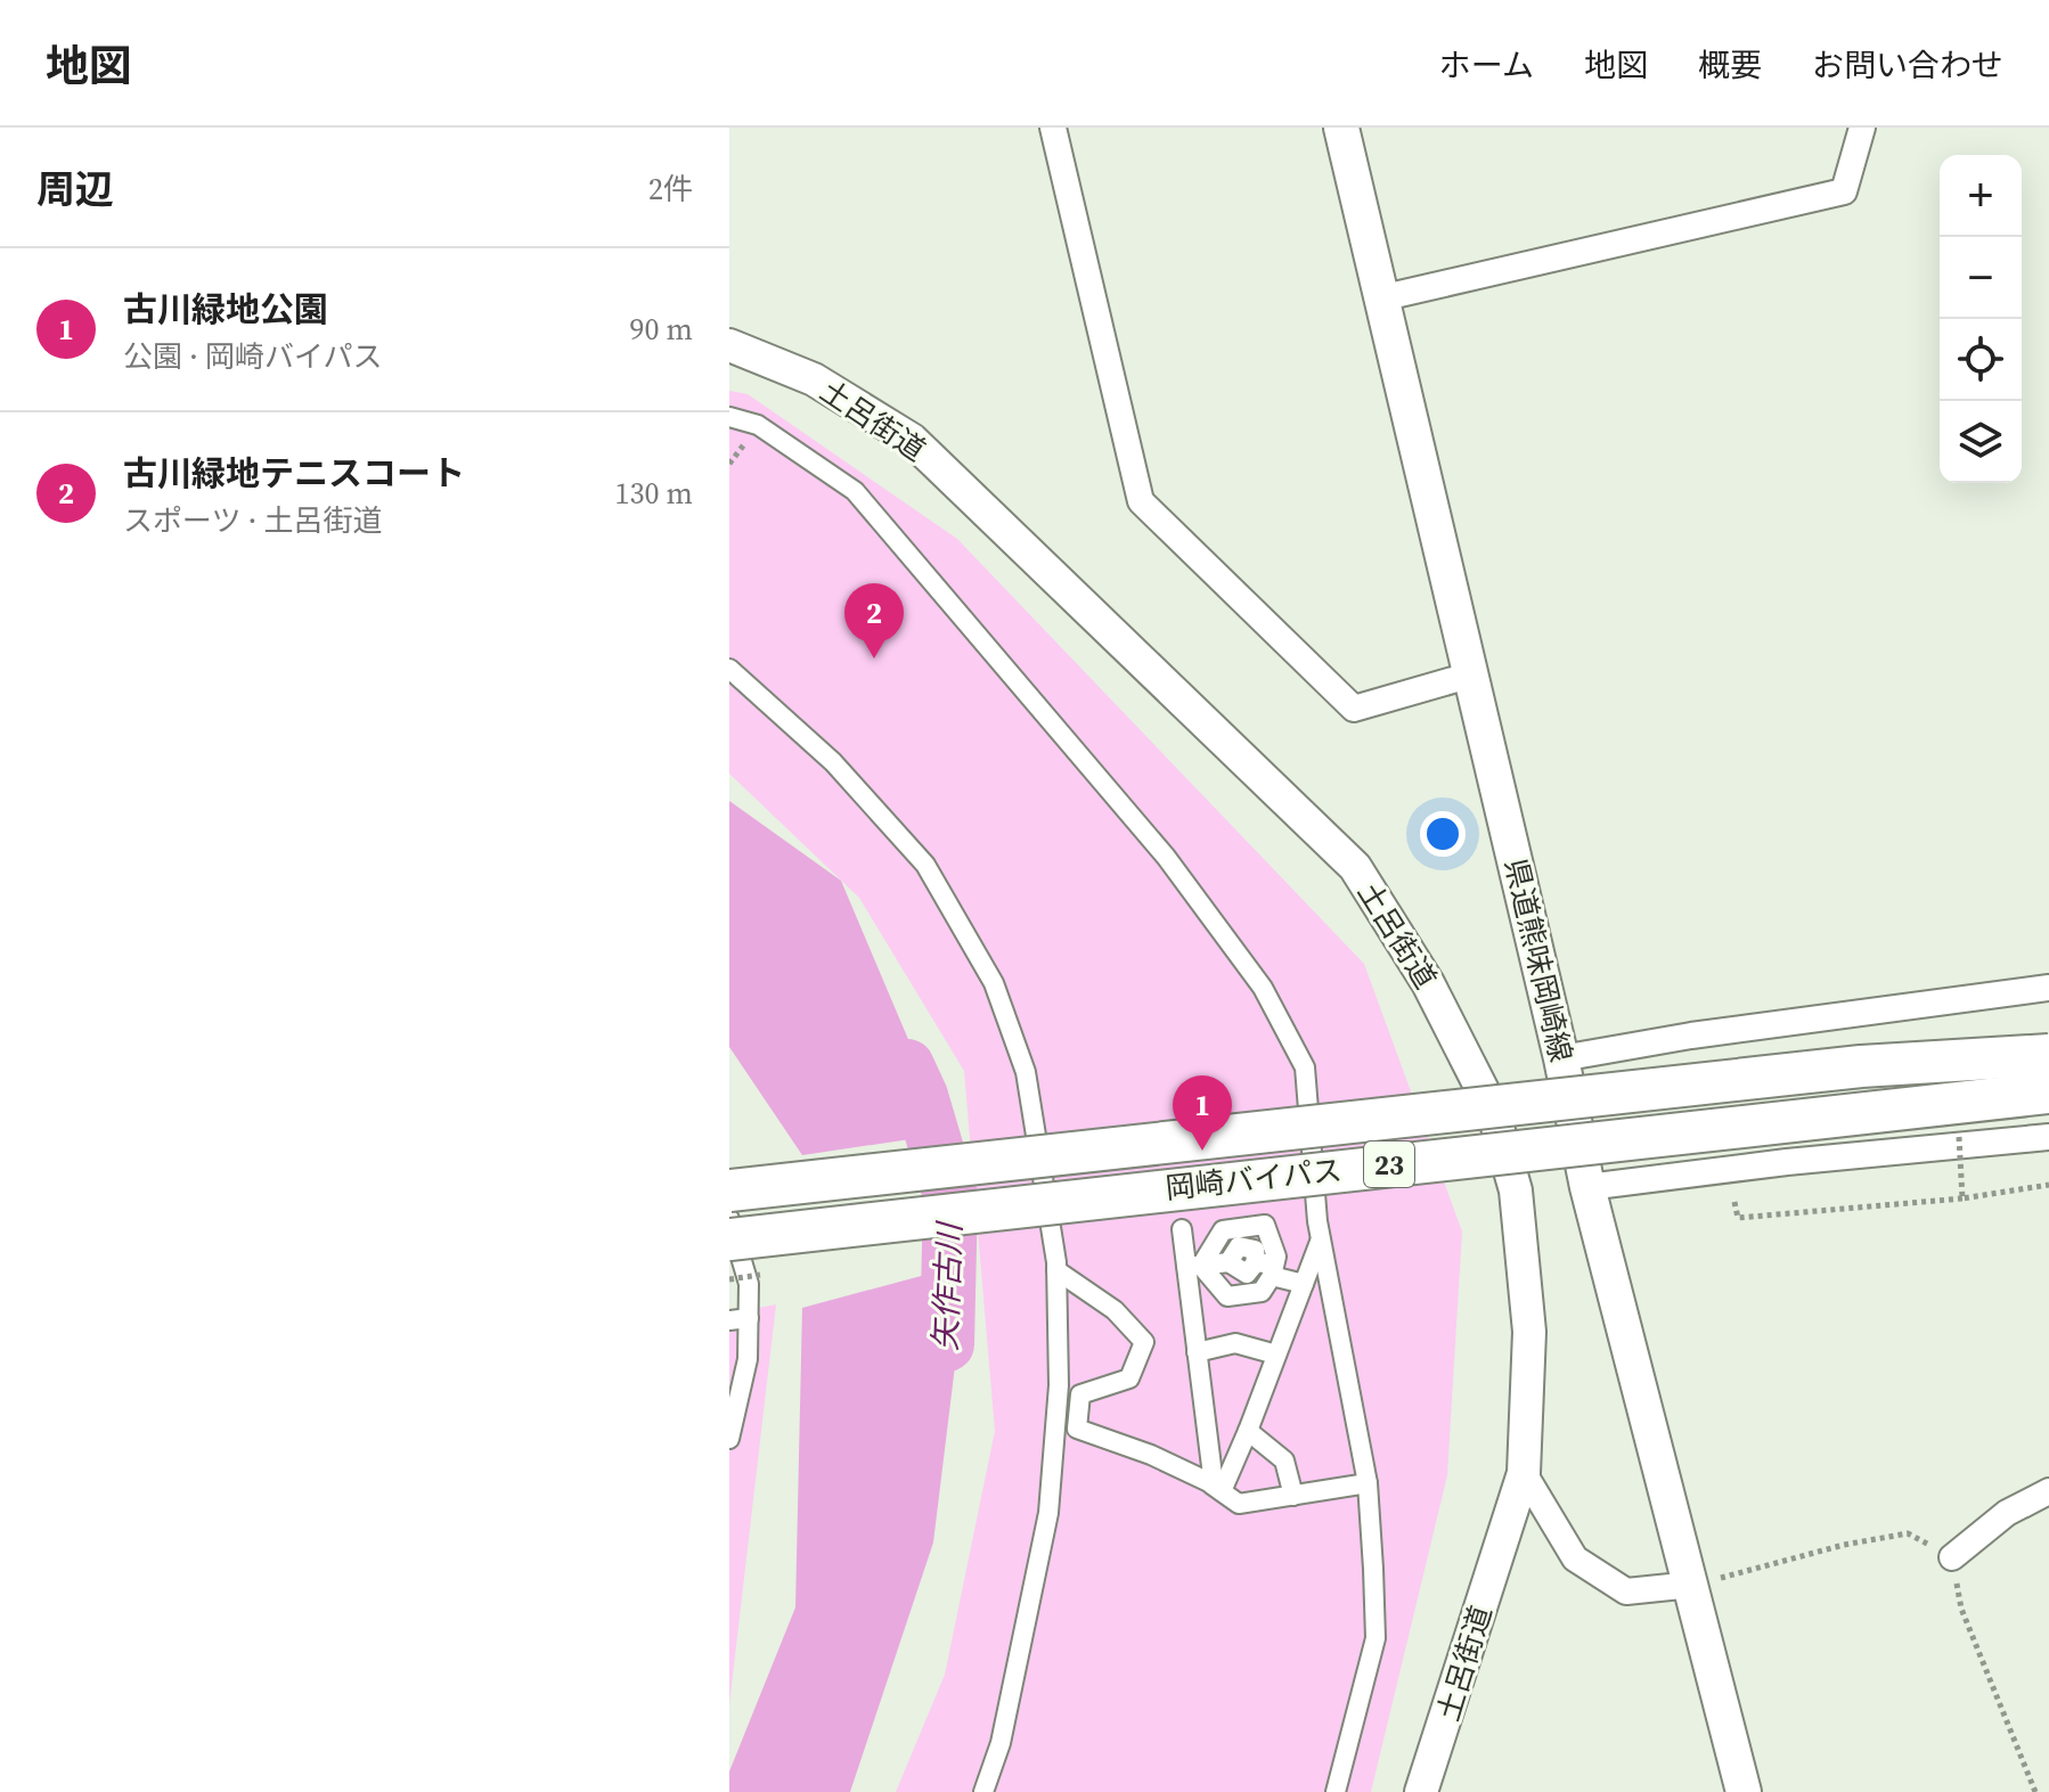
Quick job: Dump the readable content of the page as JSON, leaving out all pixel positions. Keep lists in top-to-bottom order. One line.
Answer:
{"streets":{"highway":["23","岡崎バイパス"],"main road":["県道熊味岡崎線"],"street":["土呂街道"]},"water":["矢作古川"],"page":{"header":"地図","nav":["ホーム","地図","概要","お問い合わせ"],"heading":["周辺","2件"],"map_buttons":["+","−"],"list":[{"mark":"1","name":"古川緑地公園","note":"公園 · 岡崎バイパス","value":"90 m"},{"mark":"2","name":"古川緑地テニスコート","note":"スポーツ · 土呂街道","value":"130 m"}],"pins":["2","1"]}}
